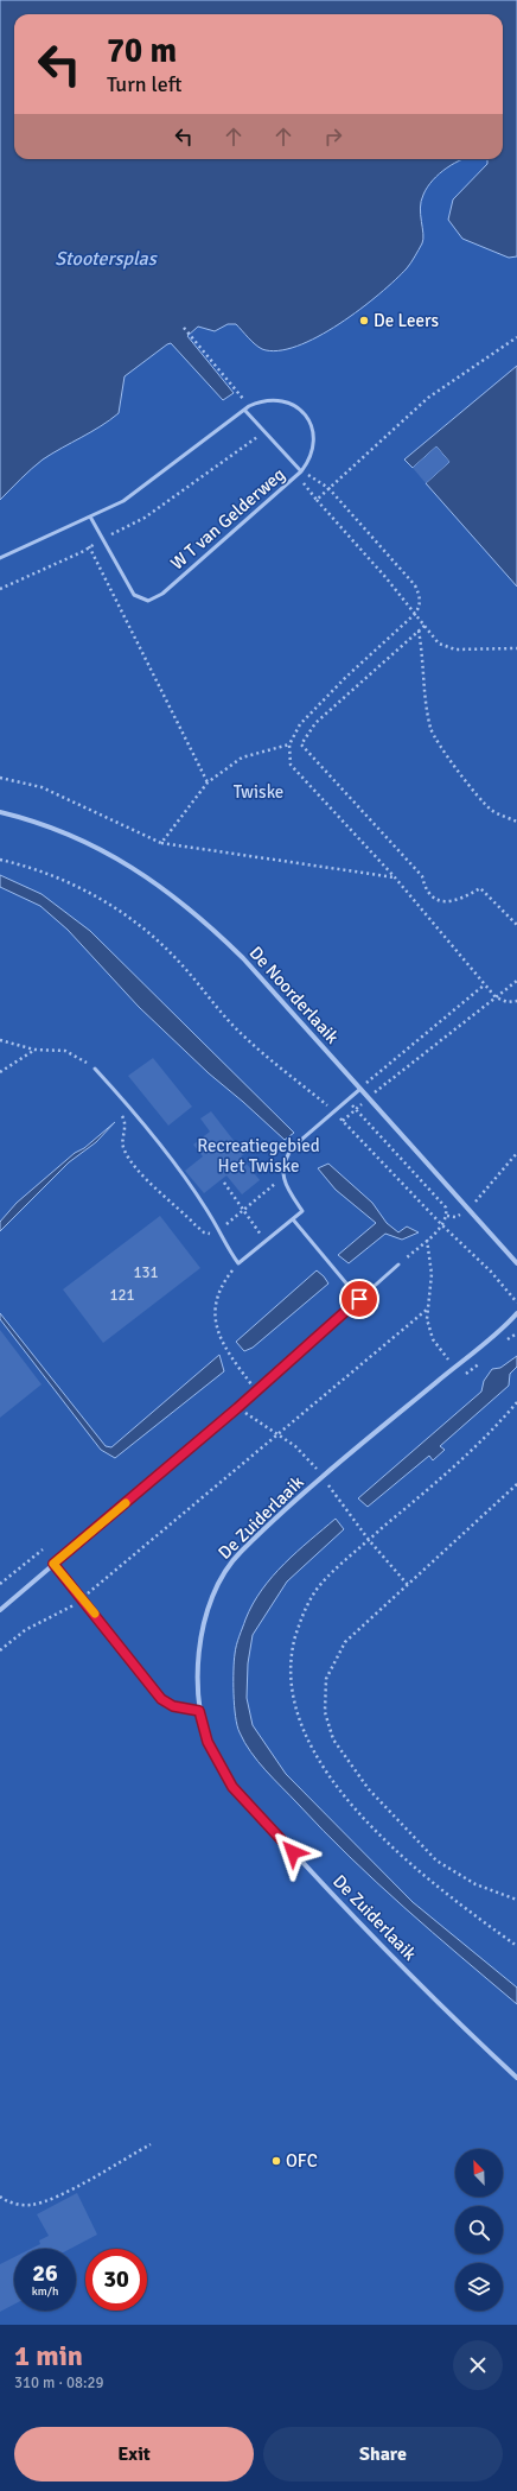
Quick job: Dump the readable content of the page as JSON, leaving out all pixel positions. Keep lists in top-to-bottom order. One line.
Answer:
{"streets":{"street":["De Noorderlaaik","De Zuiderlaaik"],"lane":["W T van Gelderweg"]},"water":["Stootersplas"],"parks":["Twiske","Recreatiegebied Het Twiske"],"places":["De Leers","OFC"],"house_numbers":["131","121"],"north":"top left","page":{"turn":["70 m","Turn left"],"speed":"26 km/h","limit":"30","heading":["1 min","310 m · 08:29"],"buttons":["Exit","Share"]}}
